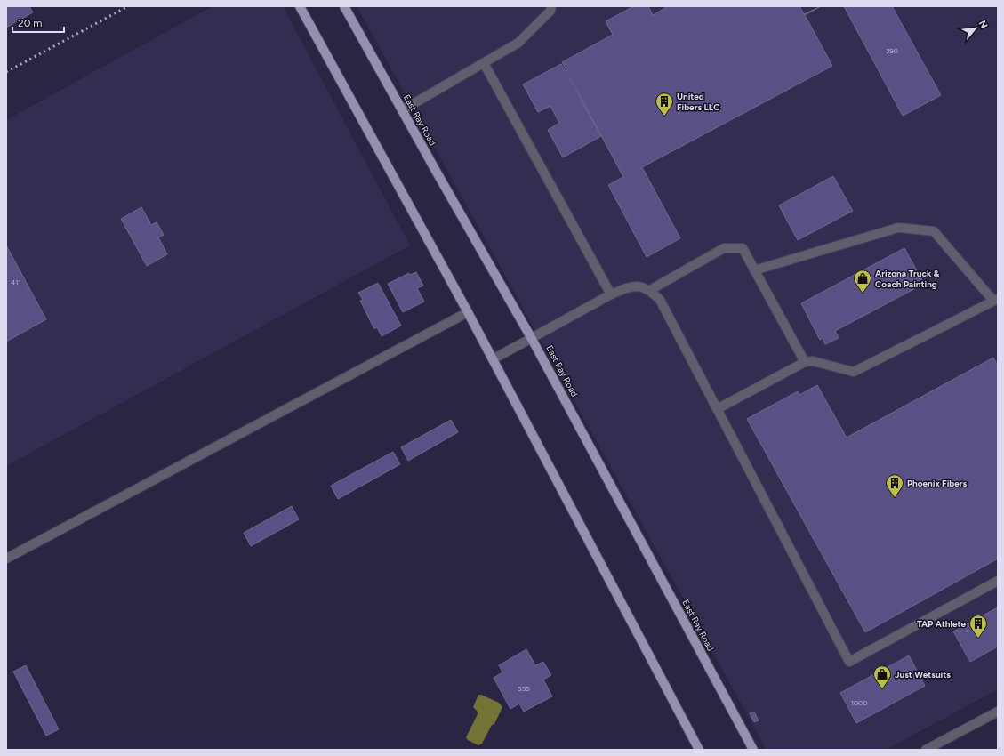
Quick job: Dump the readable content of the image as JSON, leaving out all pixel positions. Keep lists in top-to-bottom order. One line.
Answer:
{"streets":{"main road":["East Ray Road"]},"places":{"building":["United Fibers LLC","Phoenix Fibers","TAP Athlete"],"shop":["Arizona Truck & Coach Painting","Just Wetsuits"]},"house_numbers":["390","411","555","1000"],"scale_bar":"20 m","north":"top right"}
